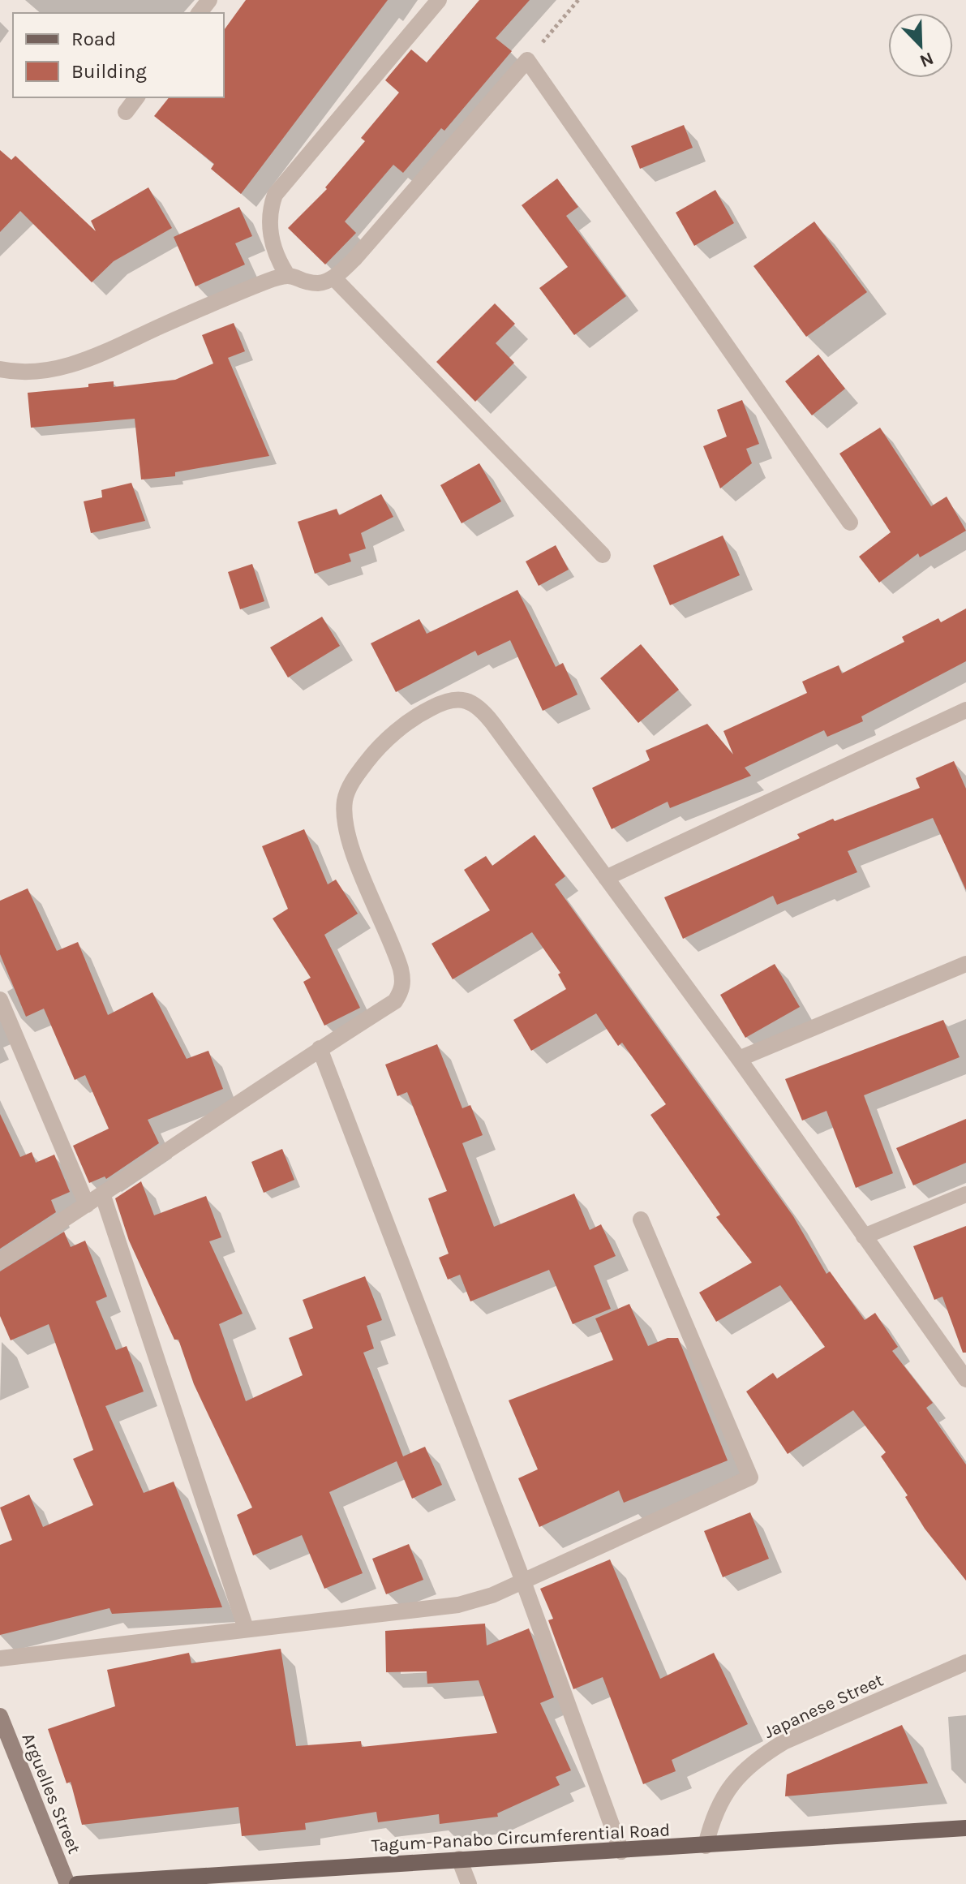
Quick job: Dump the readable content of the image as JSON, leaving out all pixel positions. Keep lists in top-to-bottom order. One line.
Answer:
{"streets":{"main road":["Tagum-Panabo Circumferential Road"],"street":["Japanese Street","Arguelles Street"]},"crossings":[["Japanese Street","Tagum-Panabo Circumferential Road"]],"legend":["Road","Building"],"north":"bottom right"}
